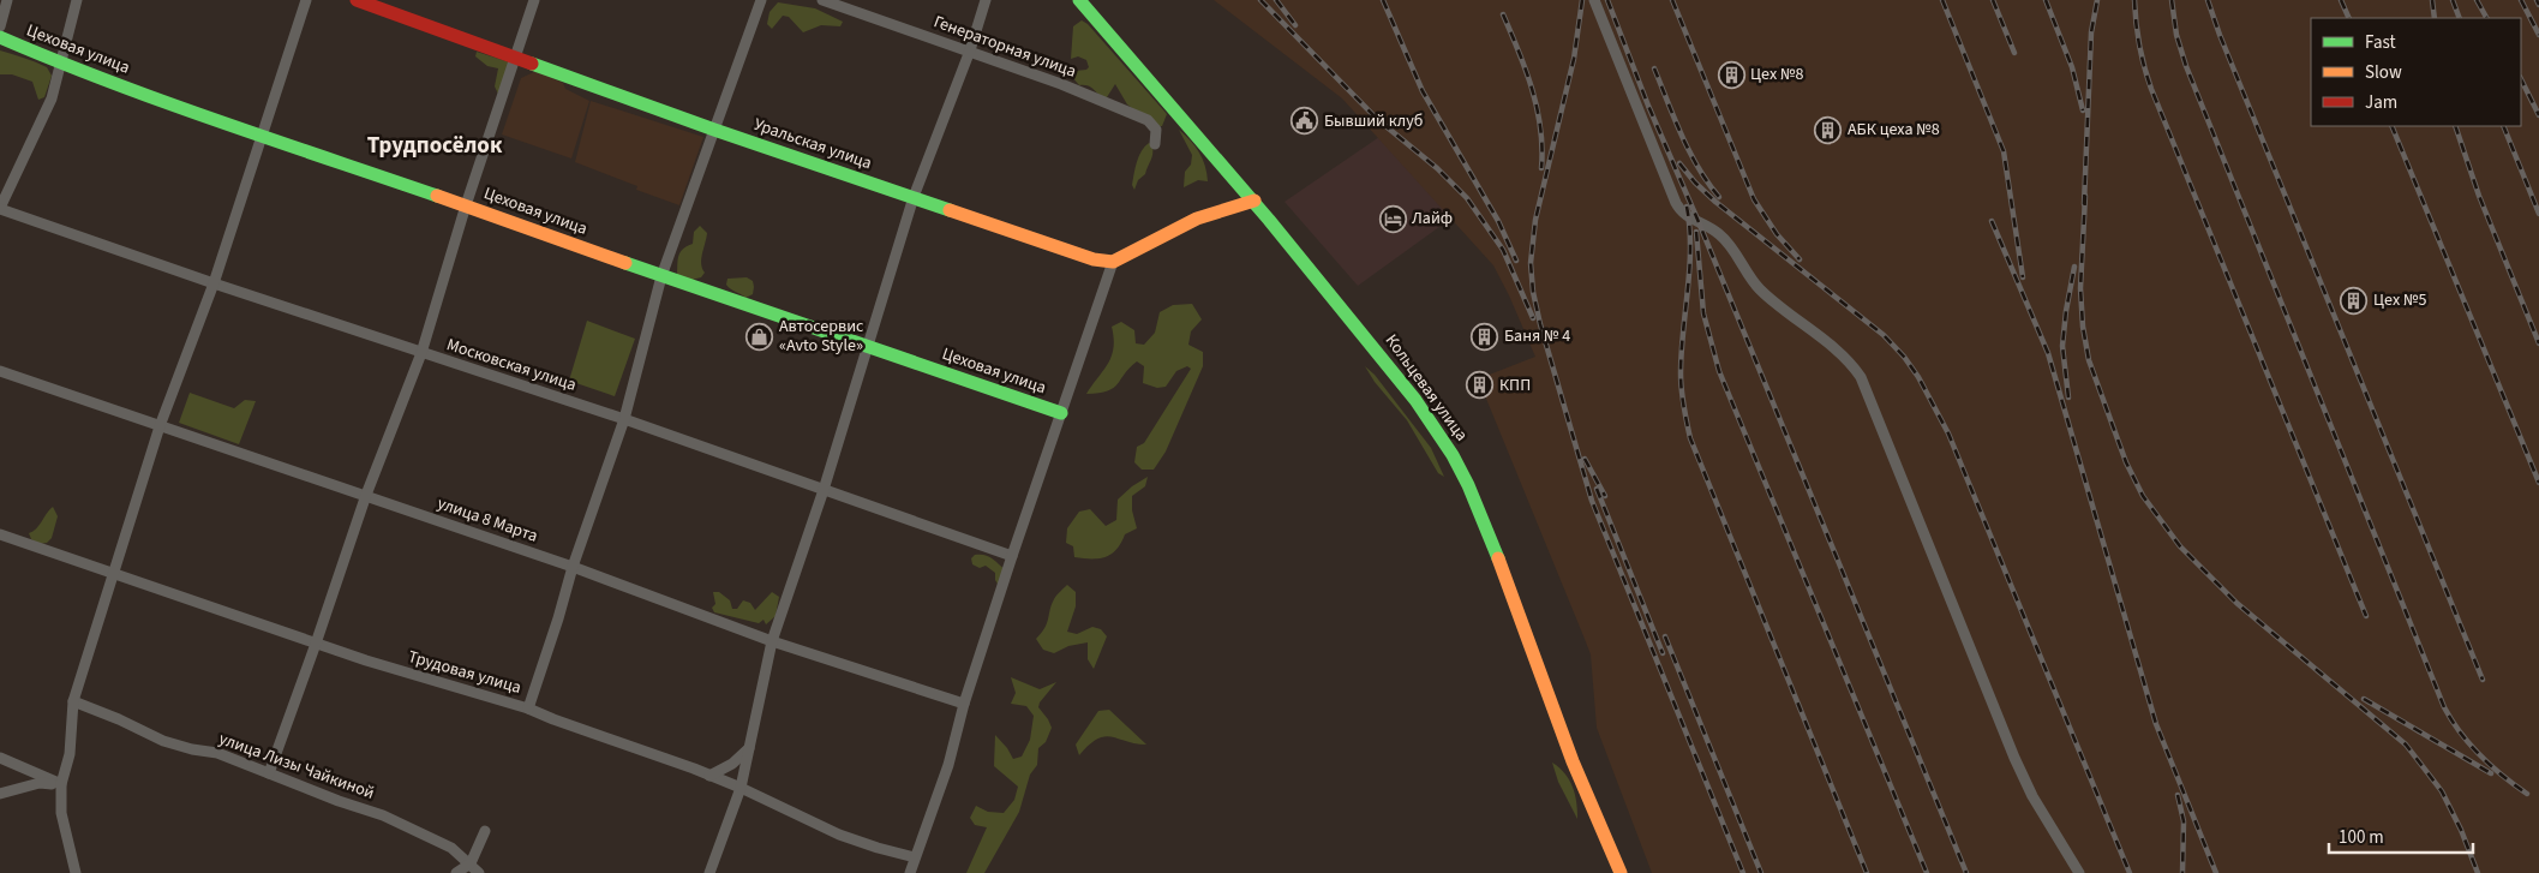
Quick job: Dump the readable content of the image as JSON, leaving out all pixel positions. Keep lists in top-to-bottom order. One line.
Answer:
{"streets":{"street":["Генераторная улица","Цеховая улица","Уральская улица","Московская улица","Кольцевая улица","улица 8 Марта","Трудовая улица","улица Лизы Чайкиной"]},"districts":["Трудпосёлок"],"places":{"building":["Цех №8","АБК цеха №8","Цех №5","Баня № 4","КПП"],"public building":["Бывший клуб"],"hotel":["Лайф"],"shop":["Автосервис «Avto Style»"]},"legend":["Fast","Slow","Jam"],"scale_bar":"100 m"}
